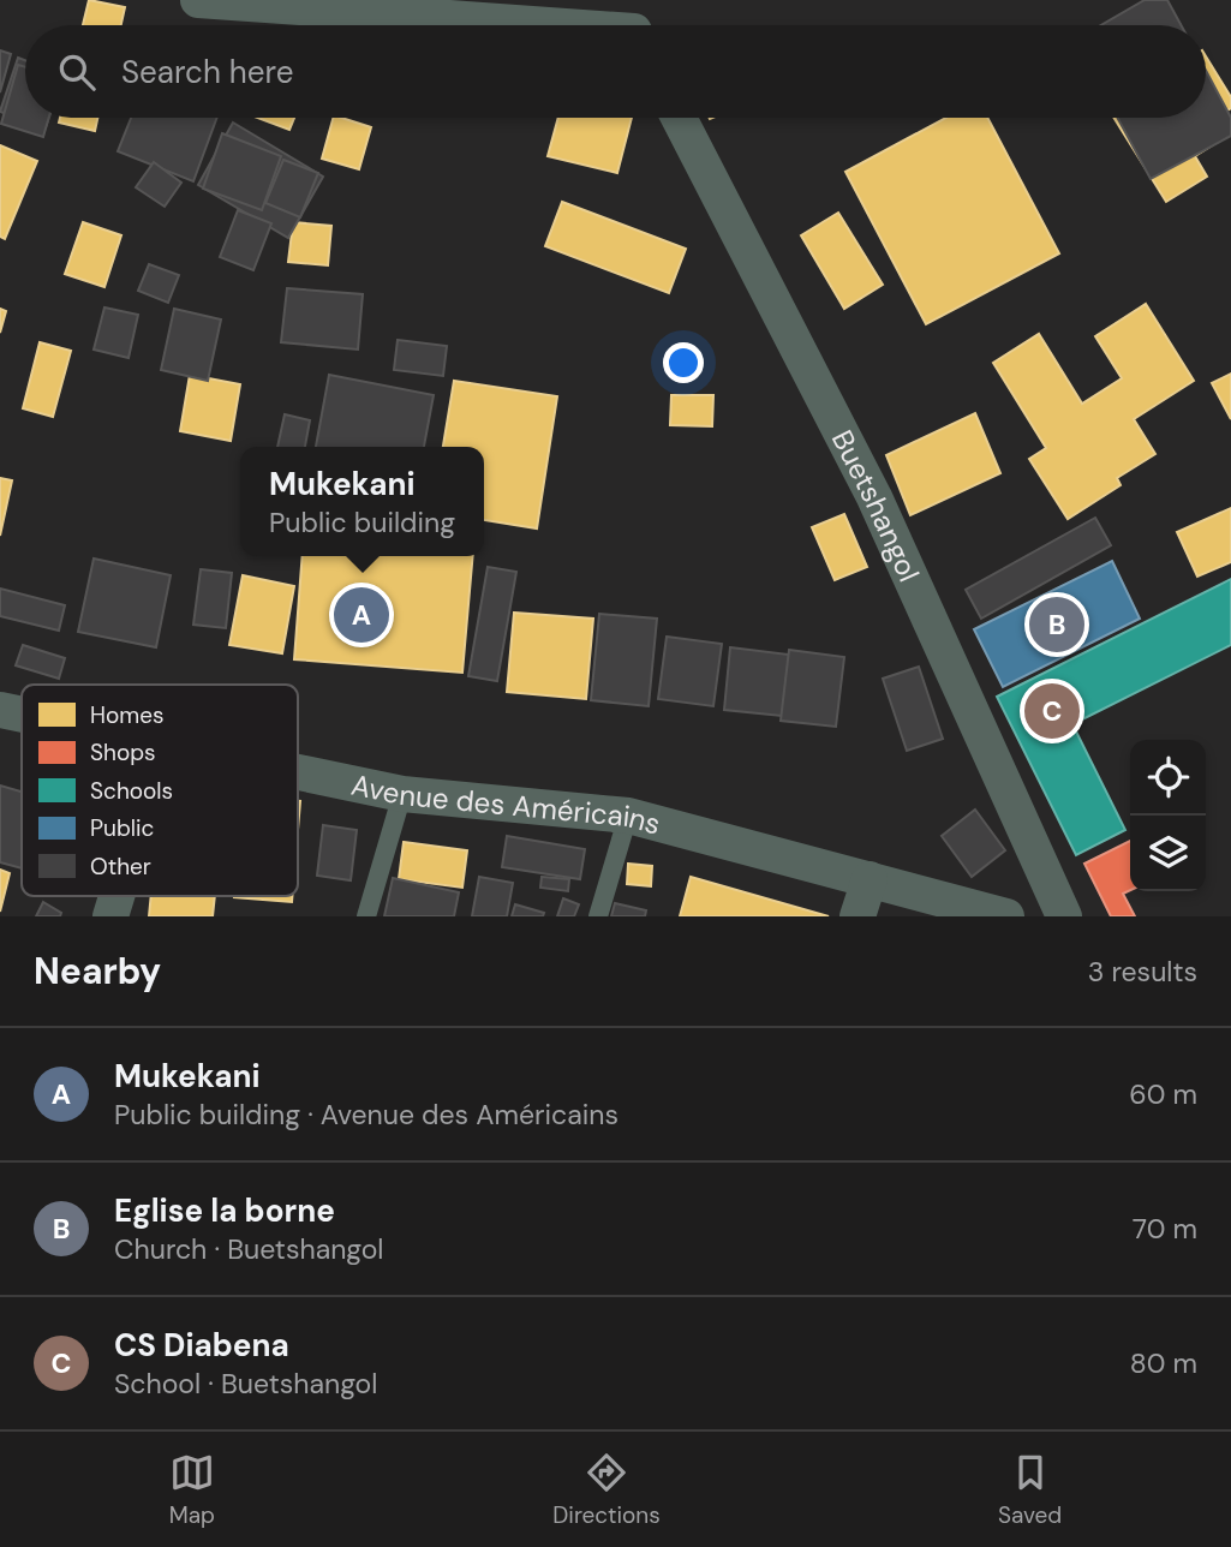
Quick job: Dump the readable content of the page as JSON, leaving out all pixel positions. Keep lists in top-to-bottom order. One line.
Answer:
{"streets":{"street":["Buetshangol","Avenue des Américains"]},"legend":["Homes","Shops","Schools","Public","Other"],"page":{"search":"Search here","popup":["Mukekani","Public building"],"pins":["A","B","C"],"heading":["Nearby","3 results"],"list":[{"mark":"A","name":"Mukekani","note":"Public building · Avenue des Américains","value":"60 m"},{"mark":"B","name":"Eglise la borne","note":"Church · Buetshangol","value":"70 m"},{"mark":"C","name":"CS Diabena","note":"School · Buetshangol","value":"80 m"}],"nav":["Map","Directions","Saved"]}}
